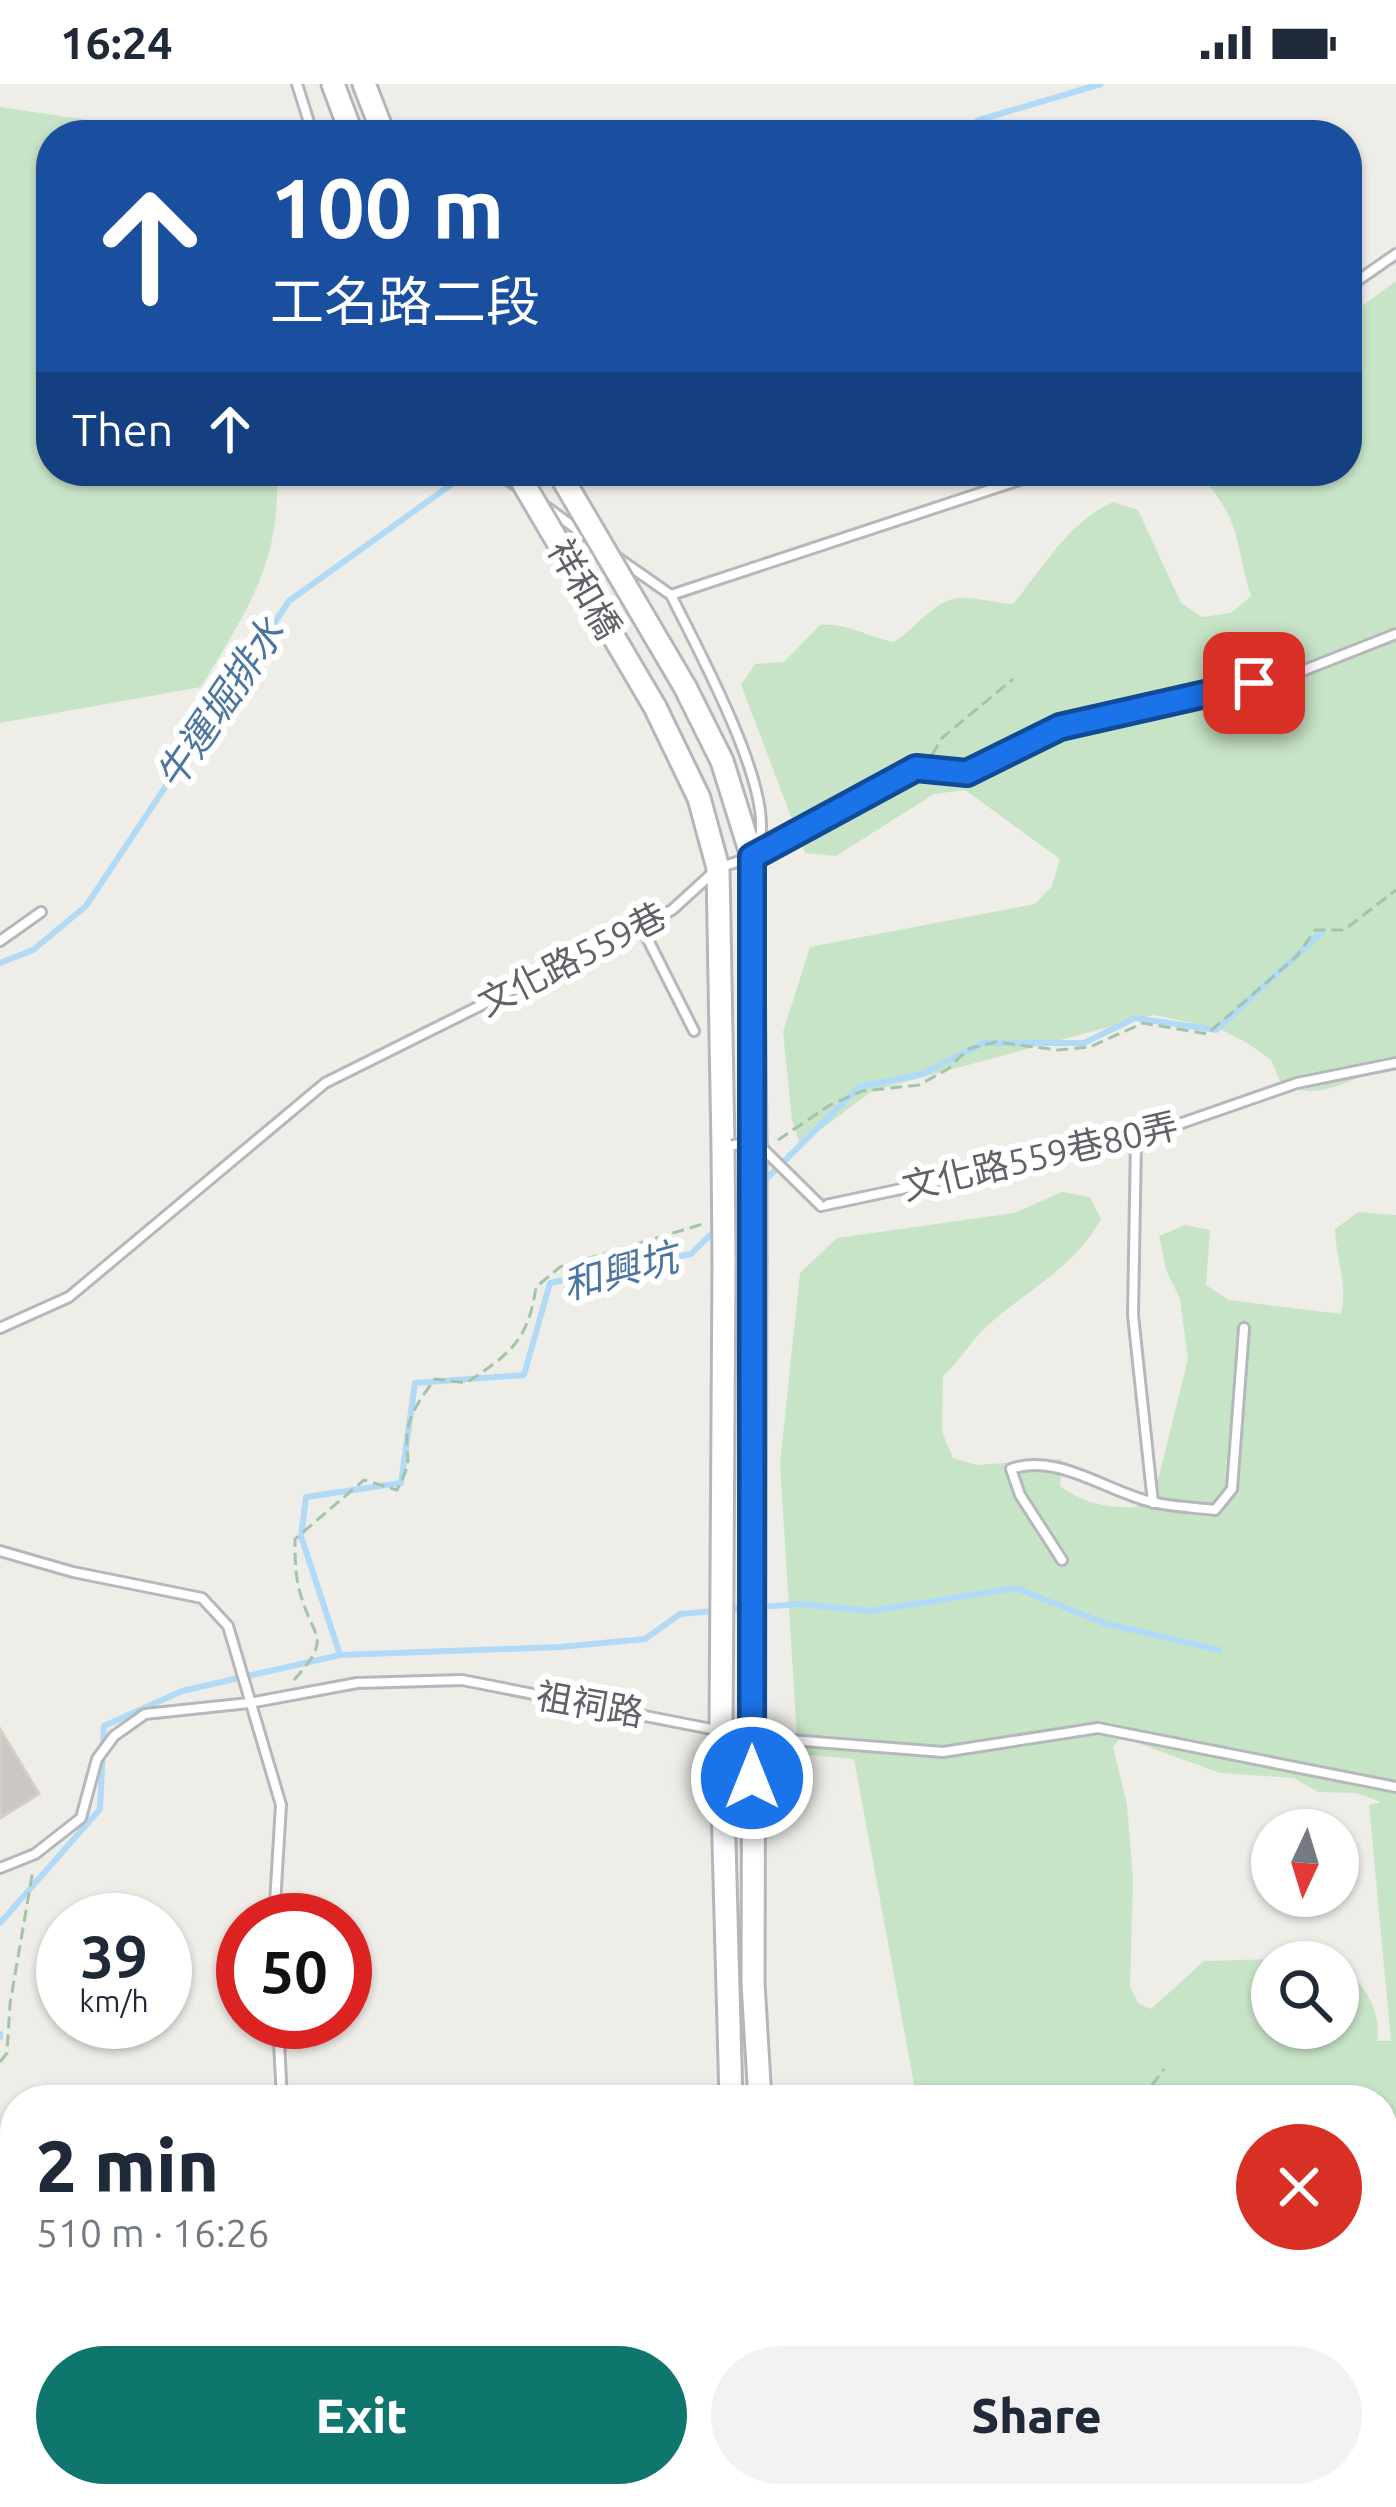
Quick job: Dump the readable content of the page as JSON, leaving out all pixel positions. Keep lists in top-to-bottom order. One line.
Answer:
{"streets":{"main road":["祥和橋"],"lane":["文化路559巷","文化路559巷80弄","祖祠路"]},"crossings":[["祥和橋","文化路559巷"],["祥和橋","文化路559巷80弄"],["祥和橋","祖祠路"]],"water":["牛運堀排水","和興坑"],"north":"bottom","page":{"status":"16:24","turn":["100 m","工名路二段"],"then":"Then","speed":"39 km/h","limit":"50","heading":["2 min","510 m · 16:26"],"buttons":["Exit","Share"]}}
